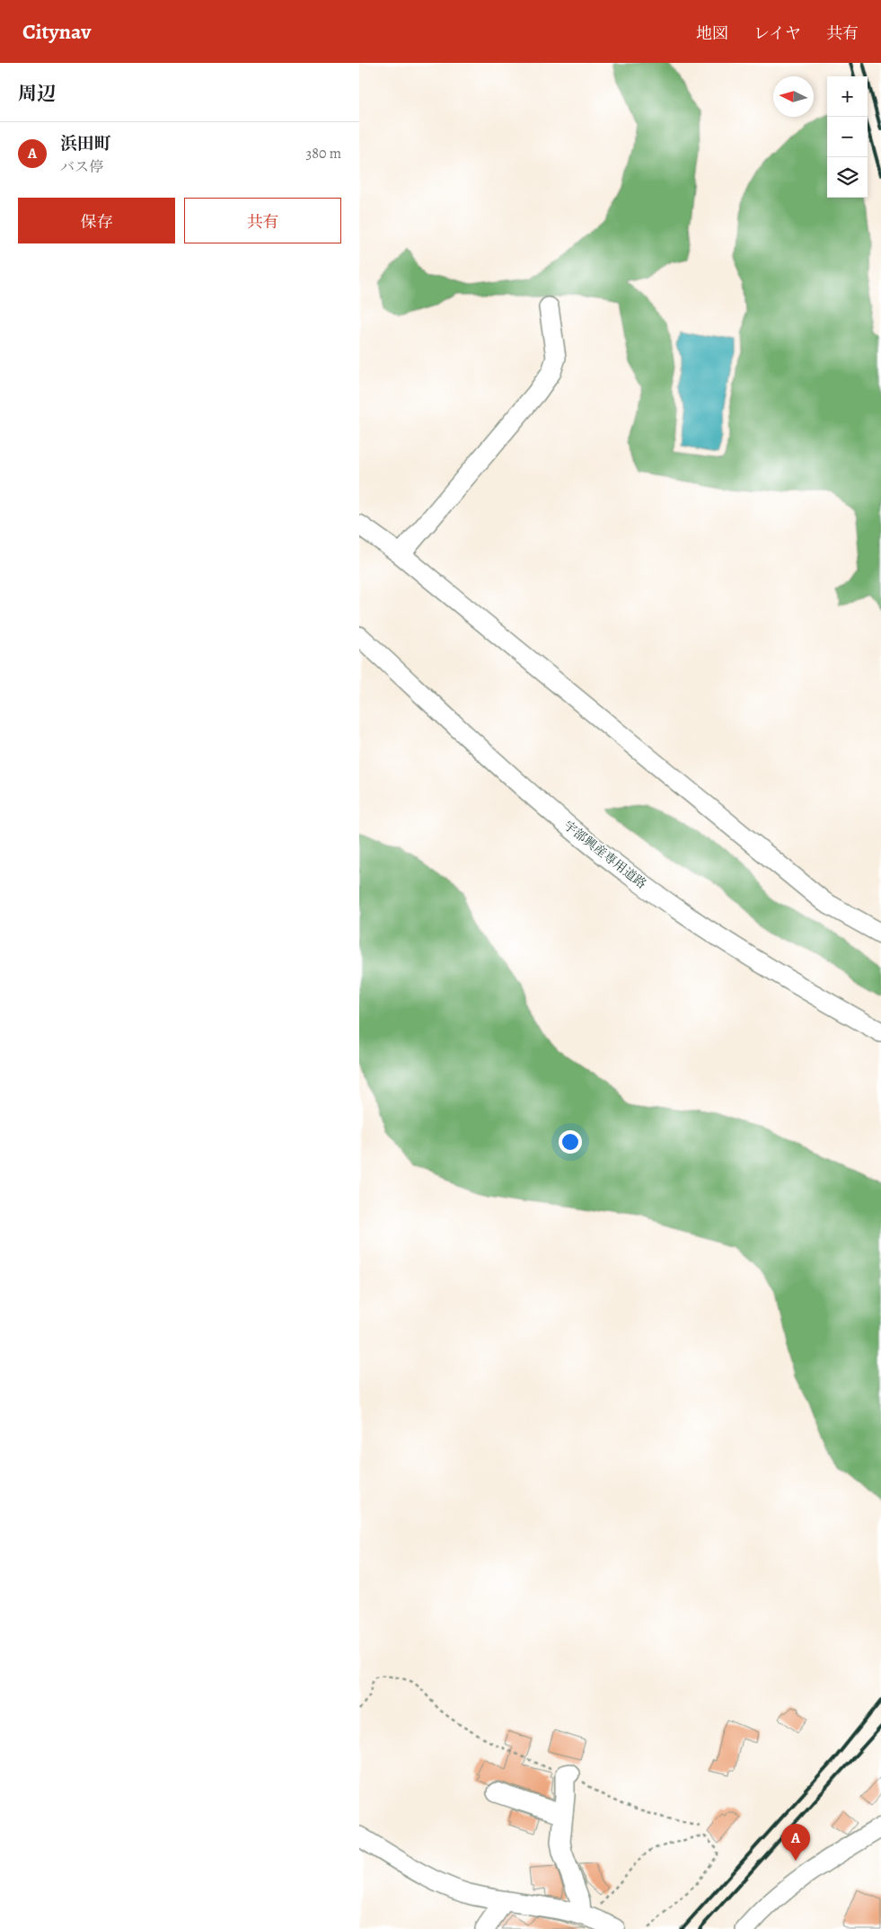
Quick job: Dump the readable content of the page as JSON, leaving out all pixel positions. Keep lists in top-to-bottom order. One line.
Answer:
{"streets":{"street":["宇部興産専用道路"]},"north":"left","page":{"header":"Citynav","nav":["地図","レイヤ","共有"],"heading":"周辺","map_buttons":["+","−"],"list":[{"mark":"A","name":"浜田町","note":"バス停","value":"380 m"}],"buttons":["保存","共有"],"pins":"A"}}
